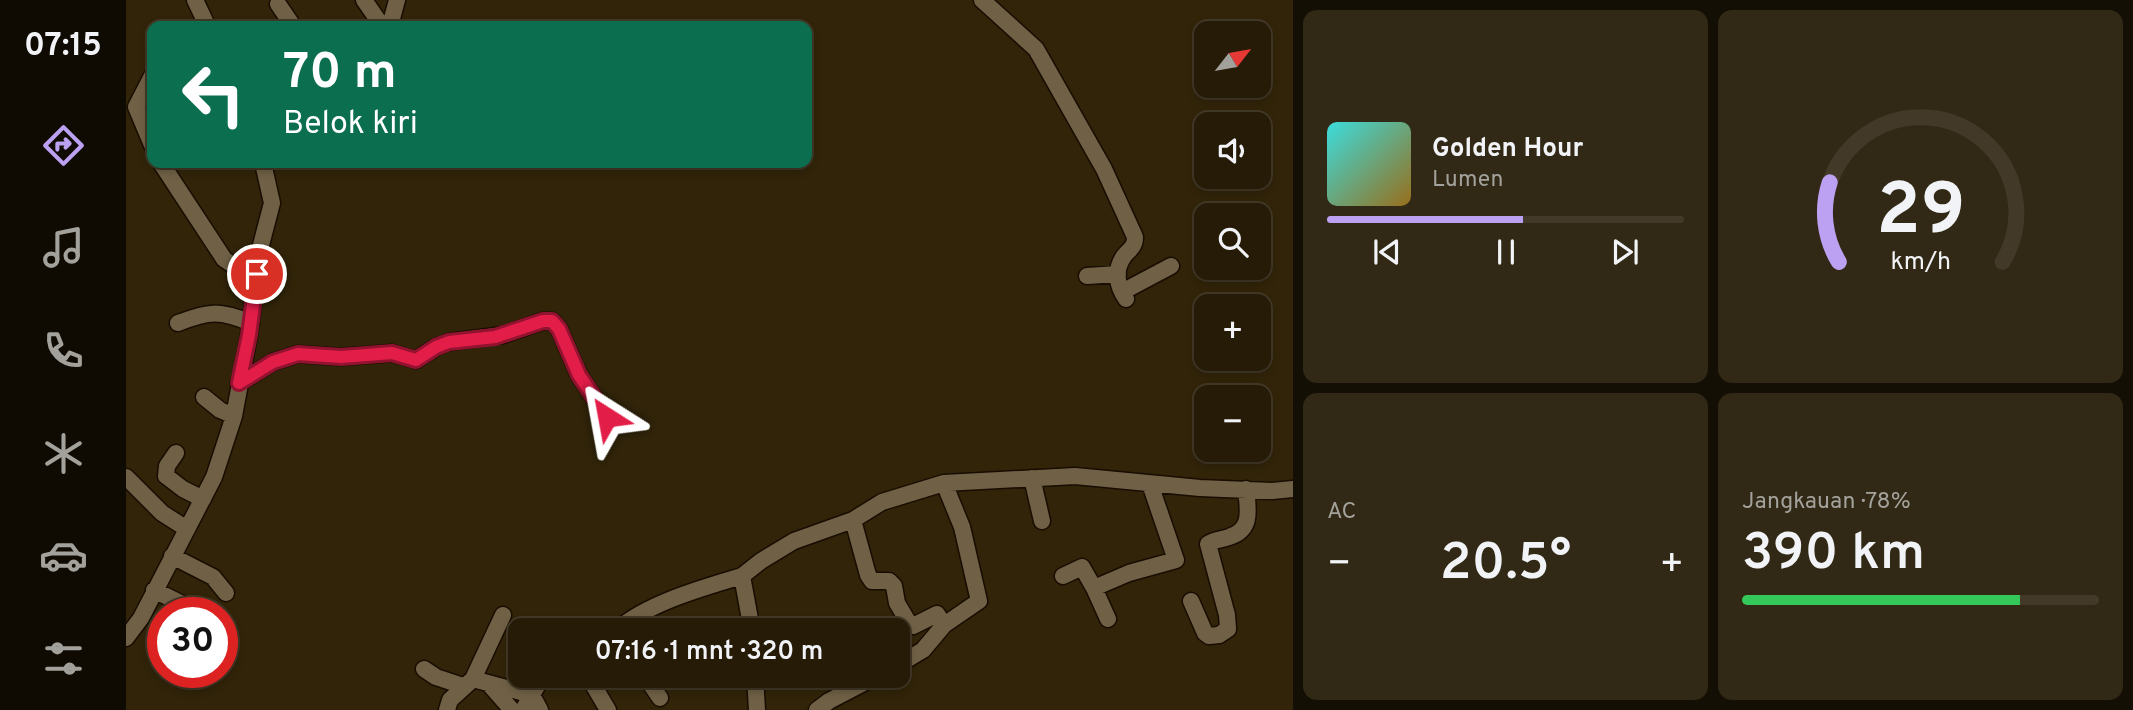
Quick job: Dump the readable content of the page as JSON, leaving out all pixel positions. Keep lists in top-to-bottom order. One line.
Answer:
{"north":"top right","page":{"tabs":"07:15","map_buttons":["+","−"],"turn":["70 m","Belok kiri"],"song":["Golden Hour","Lumen"],"tile":["AC",["Jangkauan · 78%","390 km"]],"heat":["−","20.5°","+"],"limit":"30","trip":"07:16 · 1 mnt · 320 m","gauge":["29","km/h"]}}
